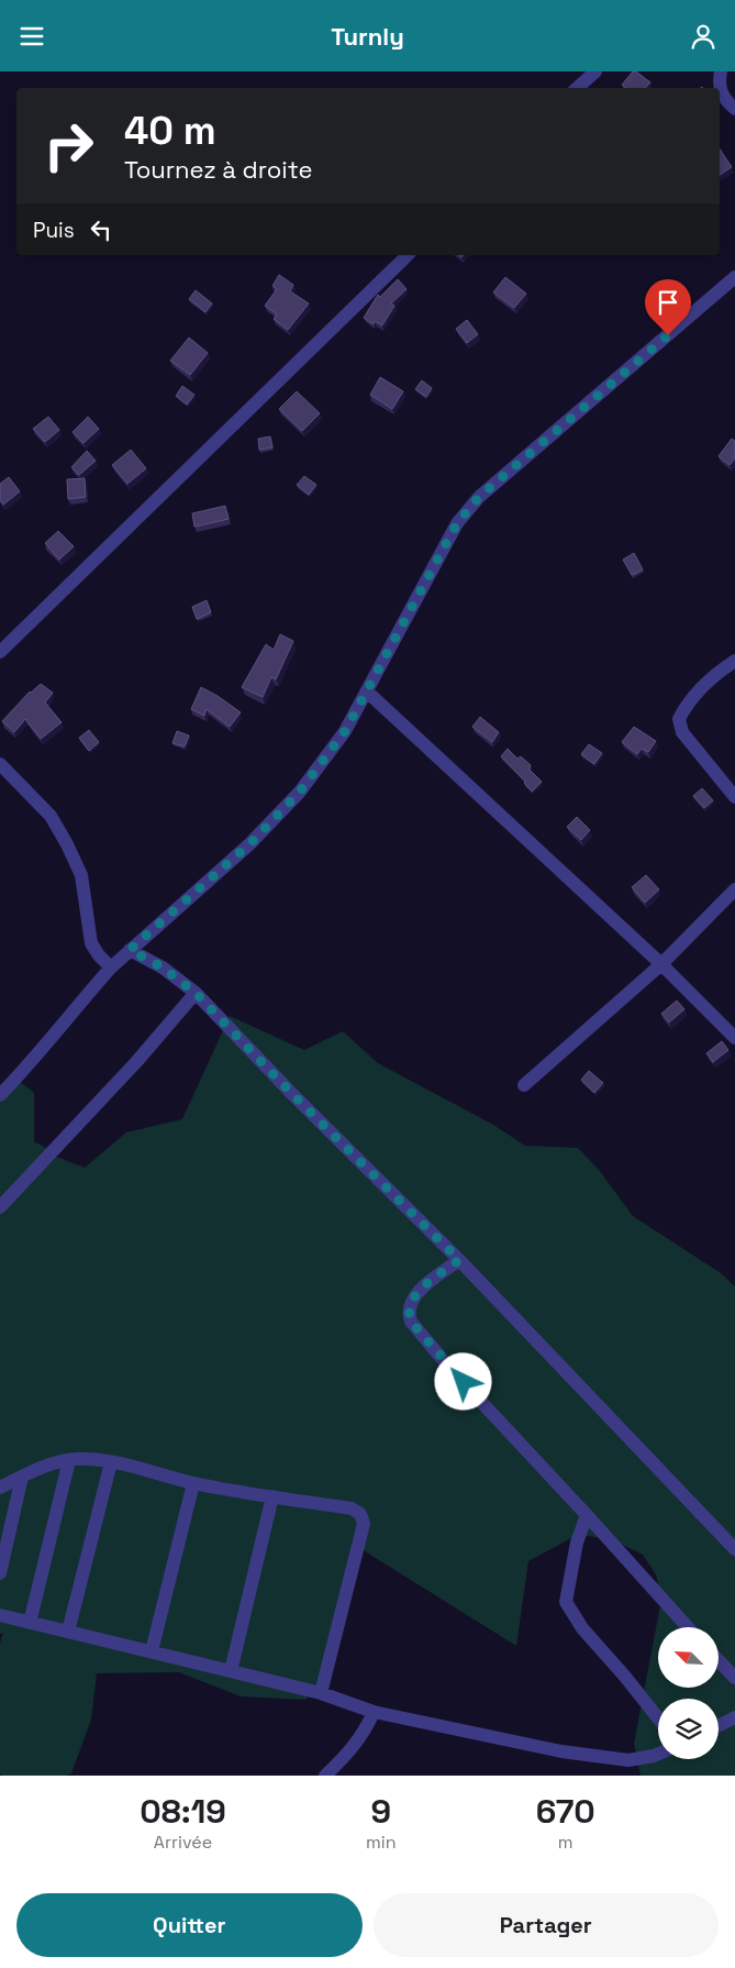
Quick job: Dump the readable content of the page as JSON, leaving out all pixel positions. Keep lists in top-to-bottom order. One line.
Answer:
{"north":"top left","page":{"header":"Turnly","turn":["40 m","Tournez à droite"],"then":"Puis","eta":["08:19","Arrivée","9","min","670","m"],"buttons":["Quitter","Partager"]}}
